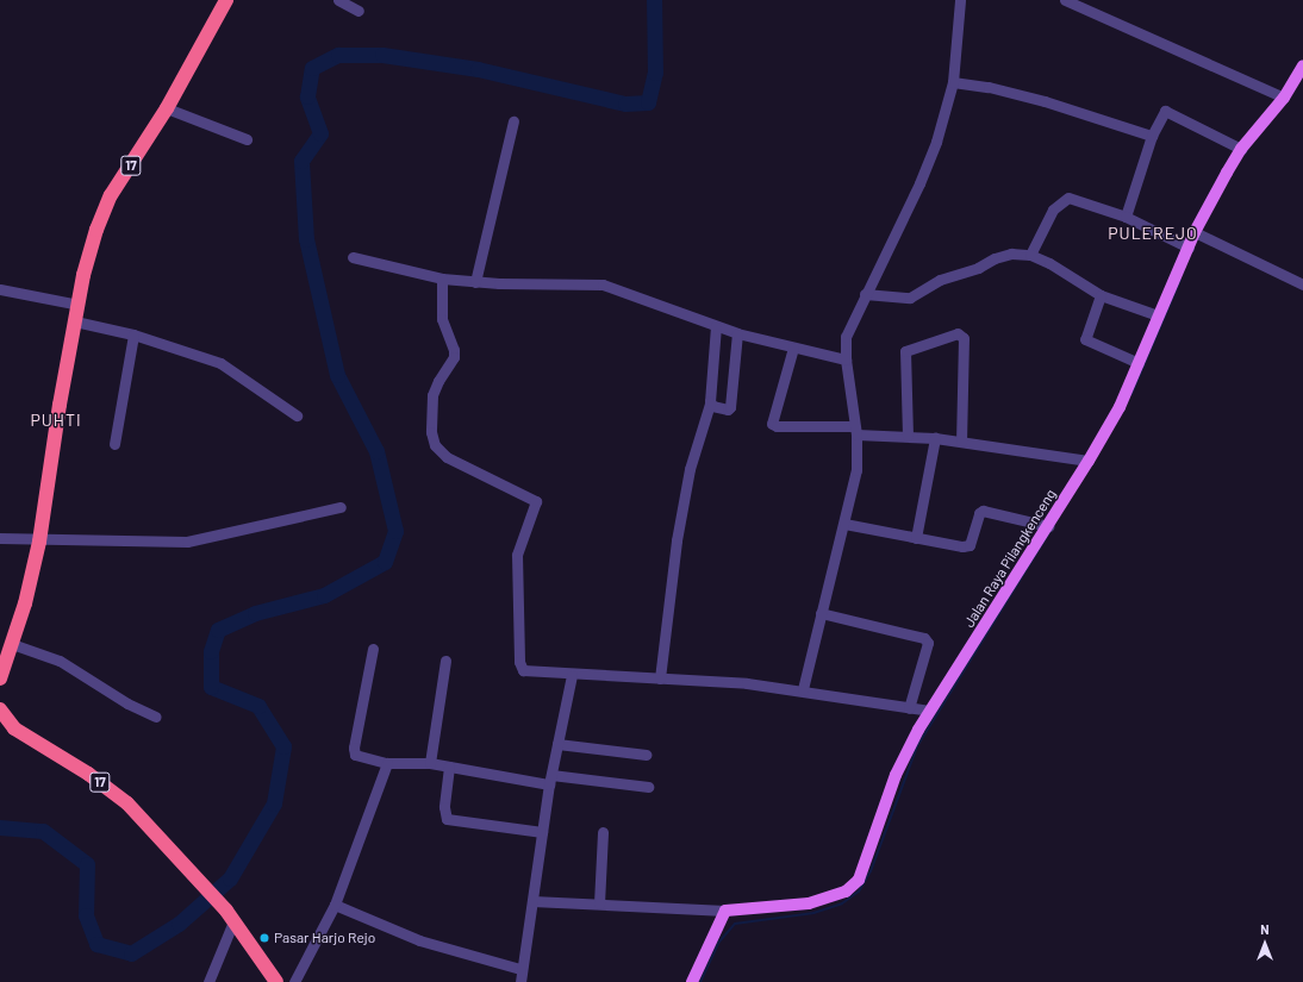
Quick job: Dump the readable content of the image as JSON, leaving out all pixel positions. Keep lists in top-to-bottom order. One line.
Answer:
{"streets":{"highway":["17"],"main road":["Jalan Raya Pilangkenceng"]},"districts":["PULEREJO","PUHTI"],"places":["Pasar Harjo Rejo"],"north":"top"}
